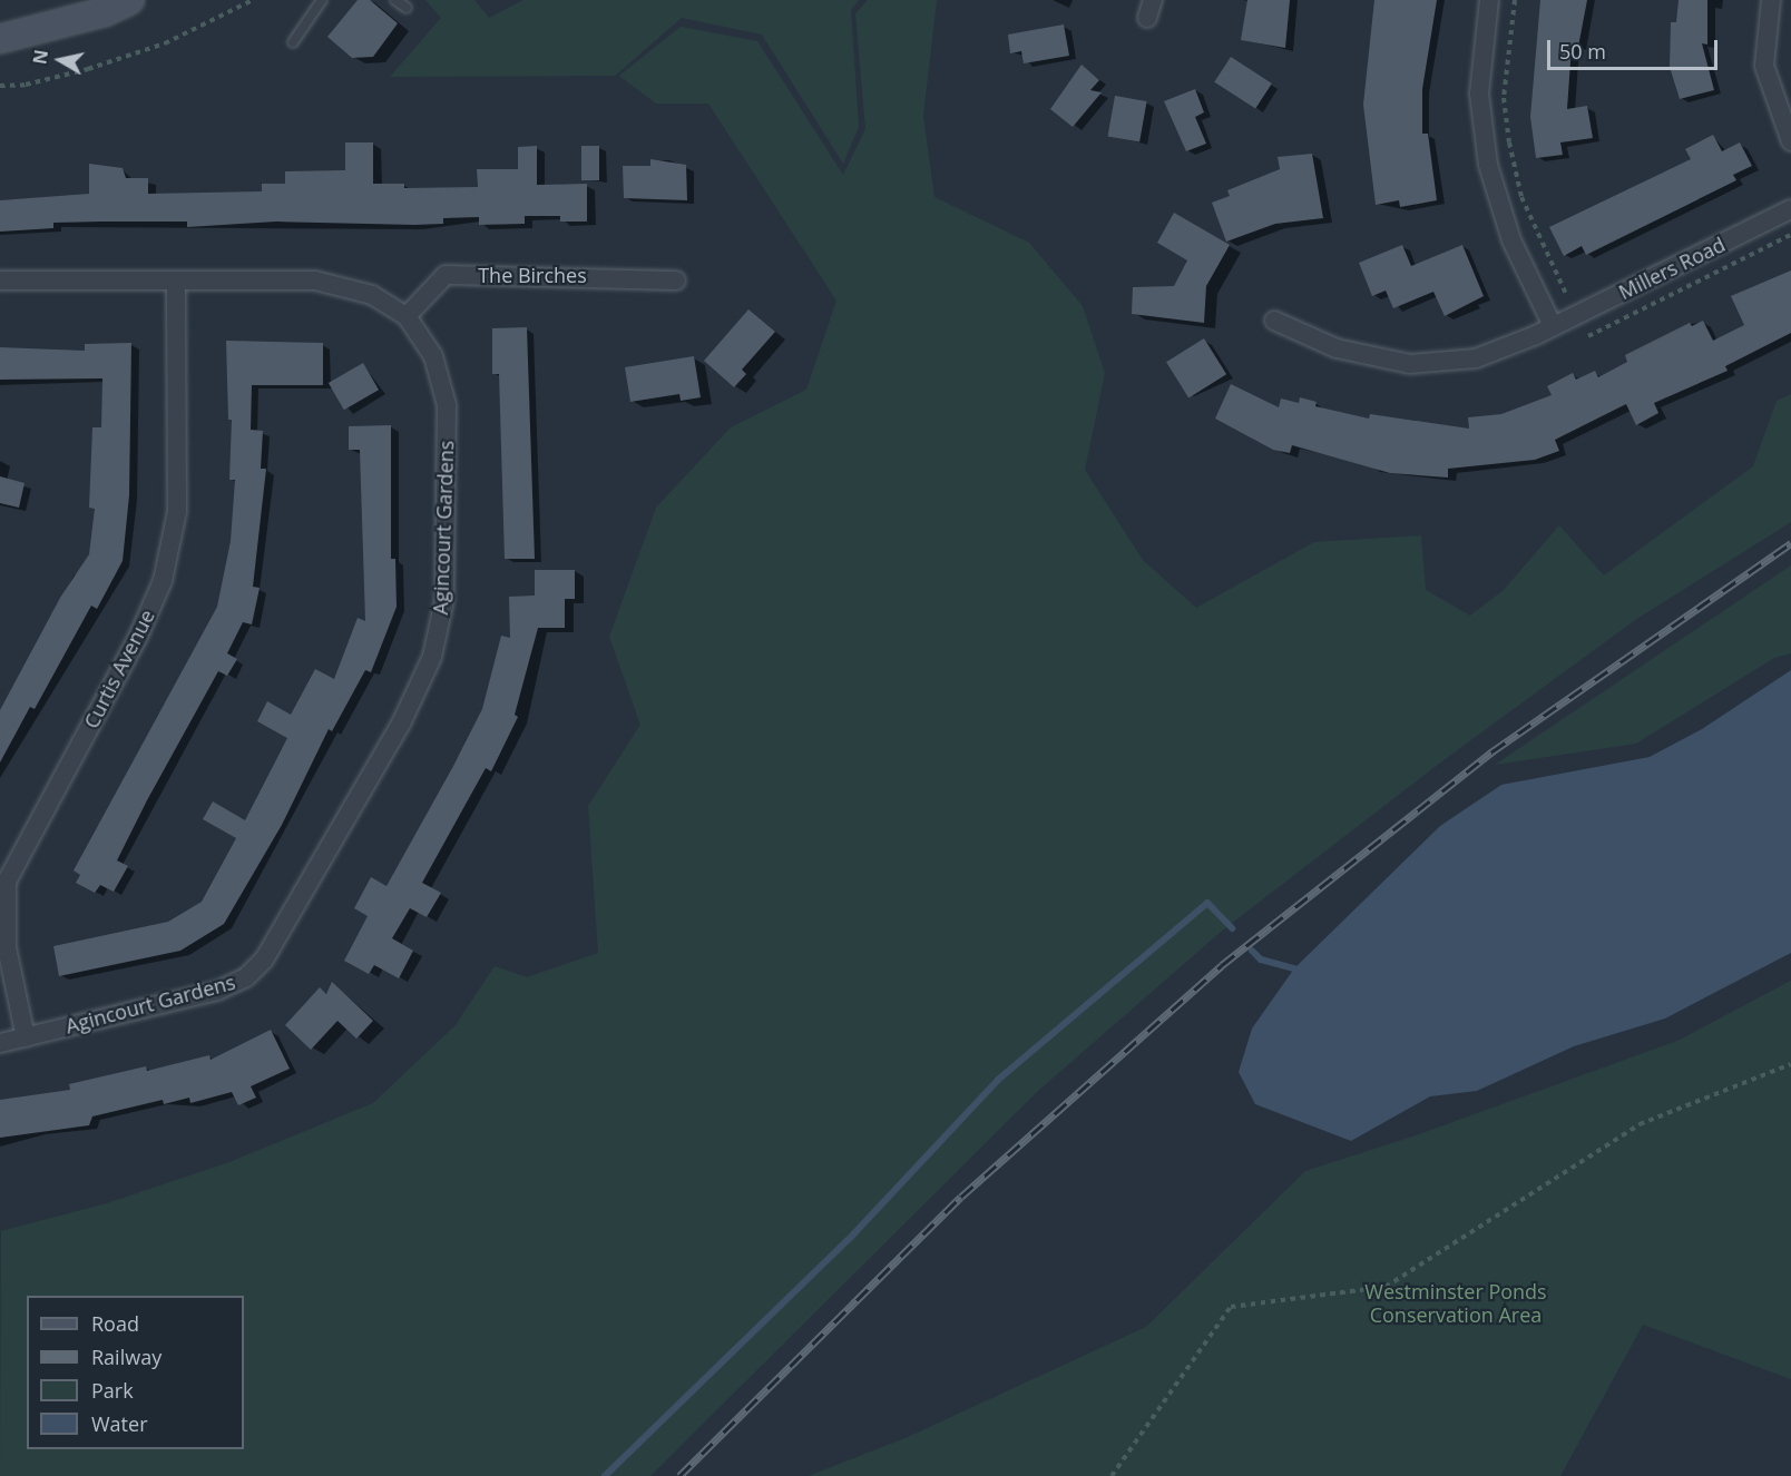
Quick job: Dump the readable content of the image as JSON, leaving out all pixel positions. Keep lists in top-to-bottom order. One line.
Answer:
{"streets":{"street":["Millers Road","The Birches","Agincourt Gardens","Curtis Avenue"]},"crossings":[["The Birches","Agincourt Gardens"],["Agincourt Gardens","Curtis Avenue"]],"parks":["Westminster Ponds Conservation Area"],"legend":["Road","Railway","Park","Water"],"scale_bar":"50 m","north":"left"}
